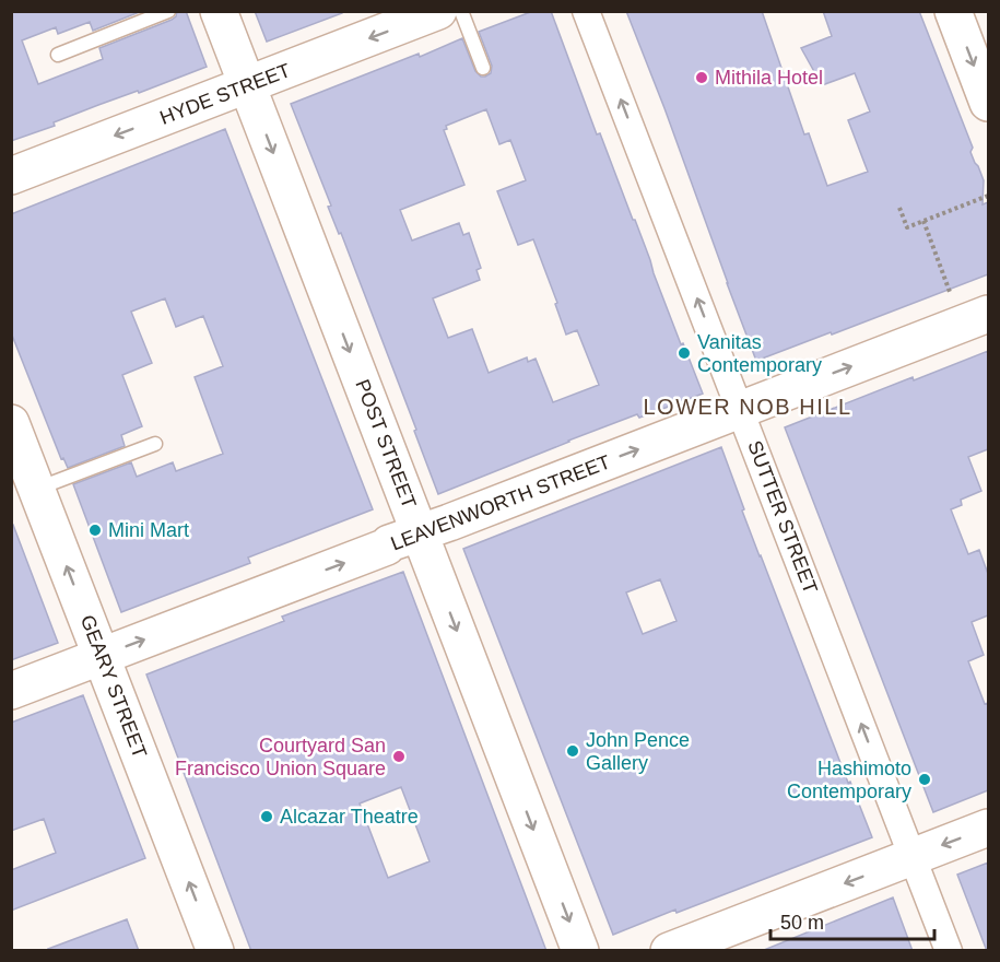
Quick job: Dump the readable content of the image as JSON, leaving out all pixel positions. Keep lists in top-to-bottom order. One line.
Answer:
{"streets":{"street":["HYDE STREET","POST STREET","LEAVENWORTH STREET","SUTTER STREET","GEARY STREET"]},"crossings":[["HYDE STREET","POST STREET"],["POST STREET","LEAVENWORTH STREET"],["LEAVENWORTH STREET","SUTTER STREET"],["LEAVENWORTH STREET","GEARY STREET"]],"one_way":["HYDE STREET","POST STREET","LEAVENWORTH STREET","SUTTER STREET","GEARY STREET"],"districts":["LOWER NOB HILL"],"places":["Mithila Hotel","Vanitas Contemporary","Mini Mart","John Pence Gallery","Courtyard San Francisco Union Square","Hashimoto Contemporary","Alcazar Theatre"],"scale_bar":"50 m"}
